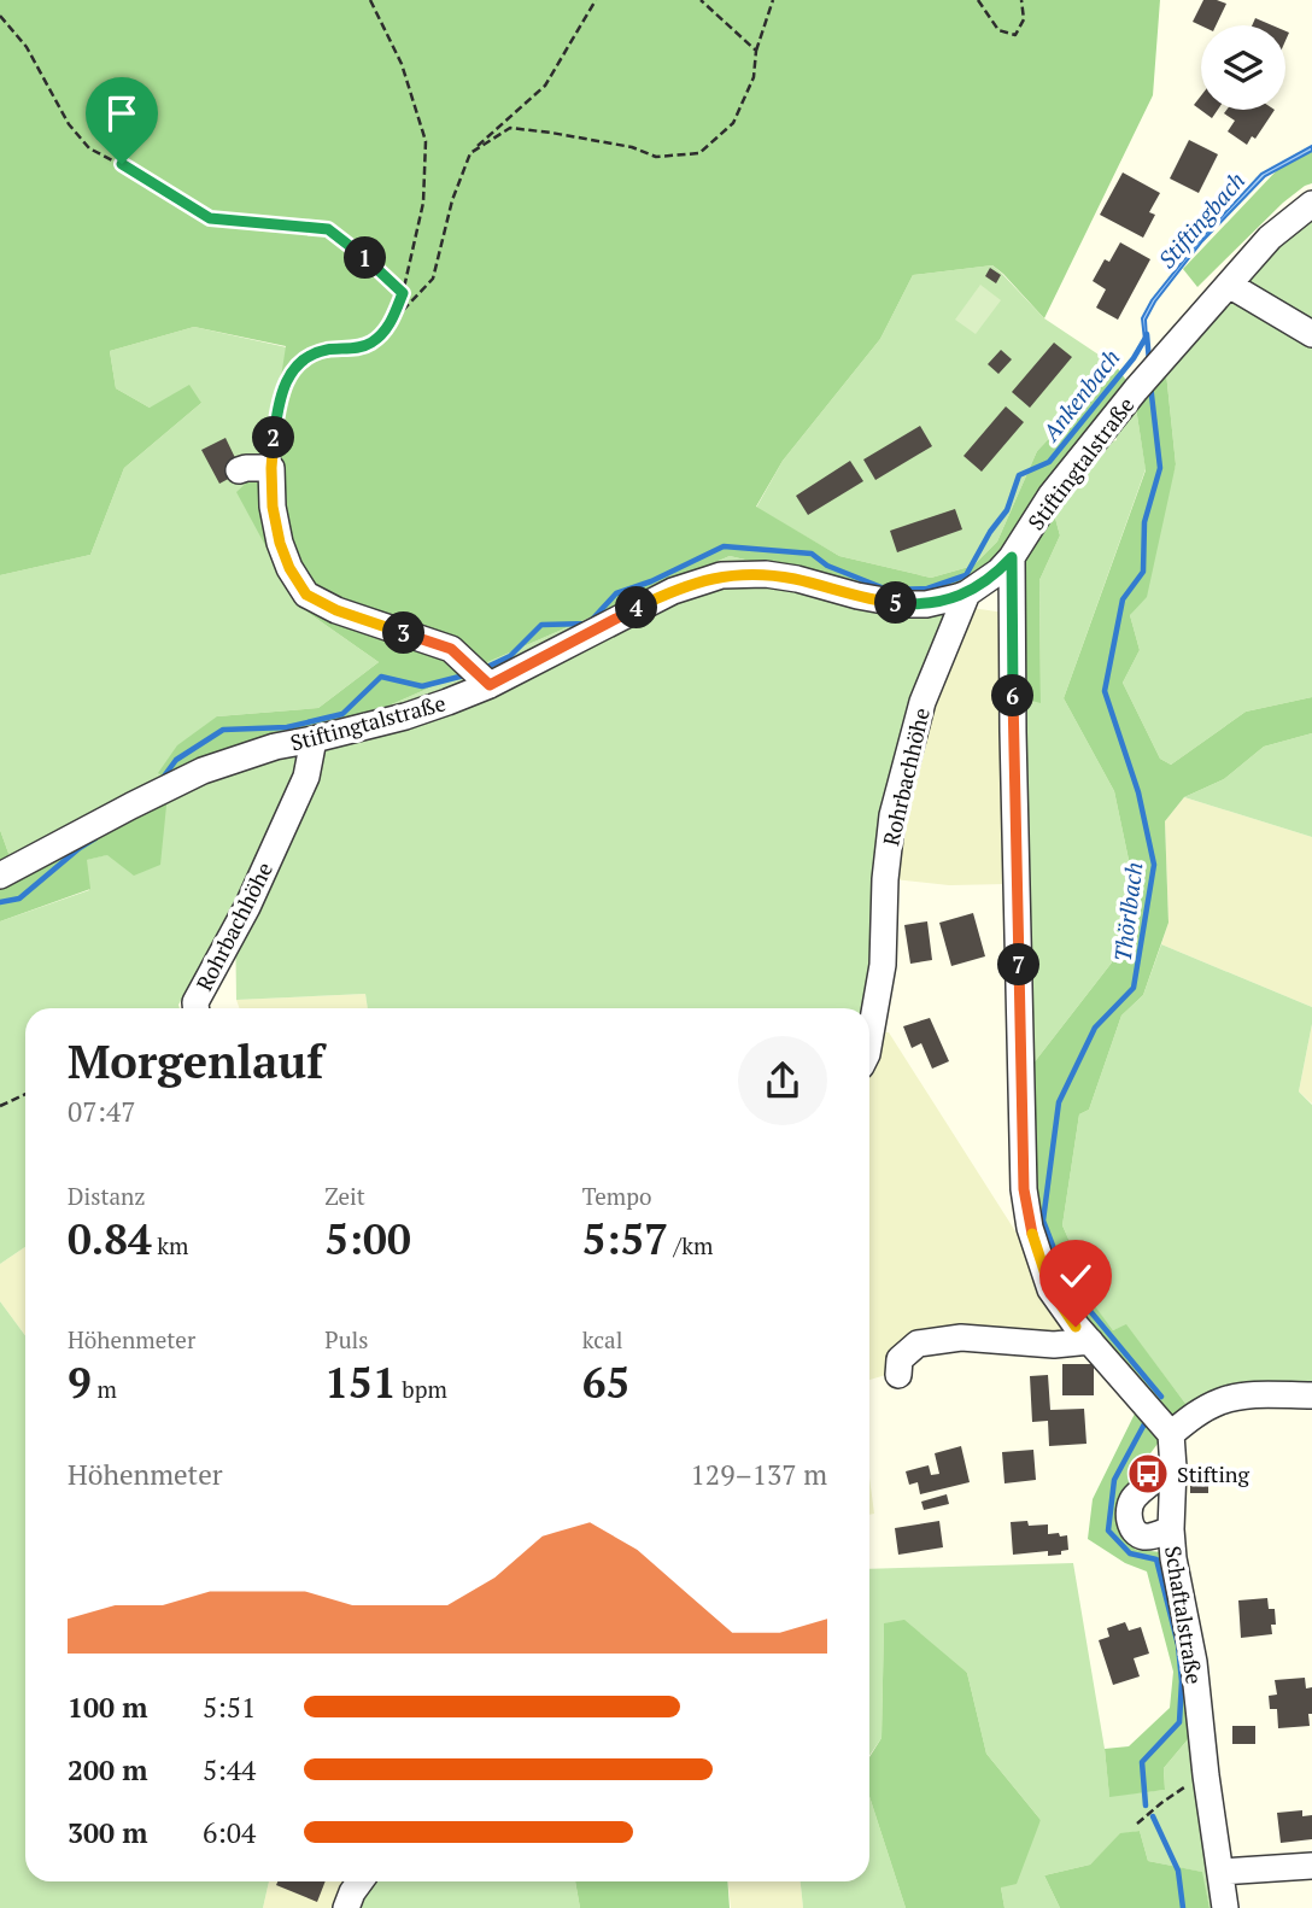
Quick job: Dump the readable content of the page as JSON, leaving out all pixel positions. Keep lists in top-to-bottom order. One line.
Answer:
{"streets":{"street":["Stiftingtalstraße","Rohrbachhöhe","Schaftalstraße"]},"crossings":[["Stiftingtalstraße","Rohrbachhöhe"]],"water":["Stiftingbach","Ankenbach","Thörlbach"],"places":{"bus stop":["Stifting"]},"page":{"pins":["1","2","5","4","3","6","7"],"heading":["Morgenlauf","07:47"],"stats":[["Distanz","0.84 km"],["Zeit","5:00"],["Tempo","5:57 /km"],["Höhenmeter","9 m"],["Puls","151 bpm"],["kcal","65"]],"chart":["Höhenmeter","129–137 m"],"list":[{"name":"100 m","note":"5:51"},{"name":"200 m","note":"5:44"},{"name":"300 m","note":"6:04"}]}}
